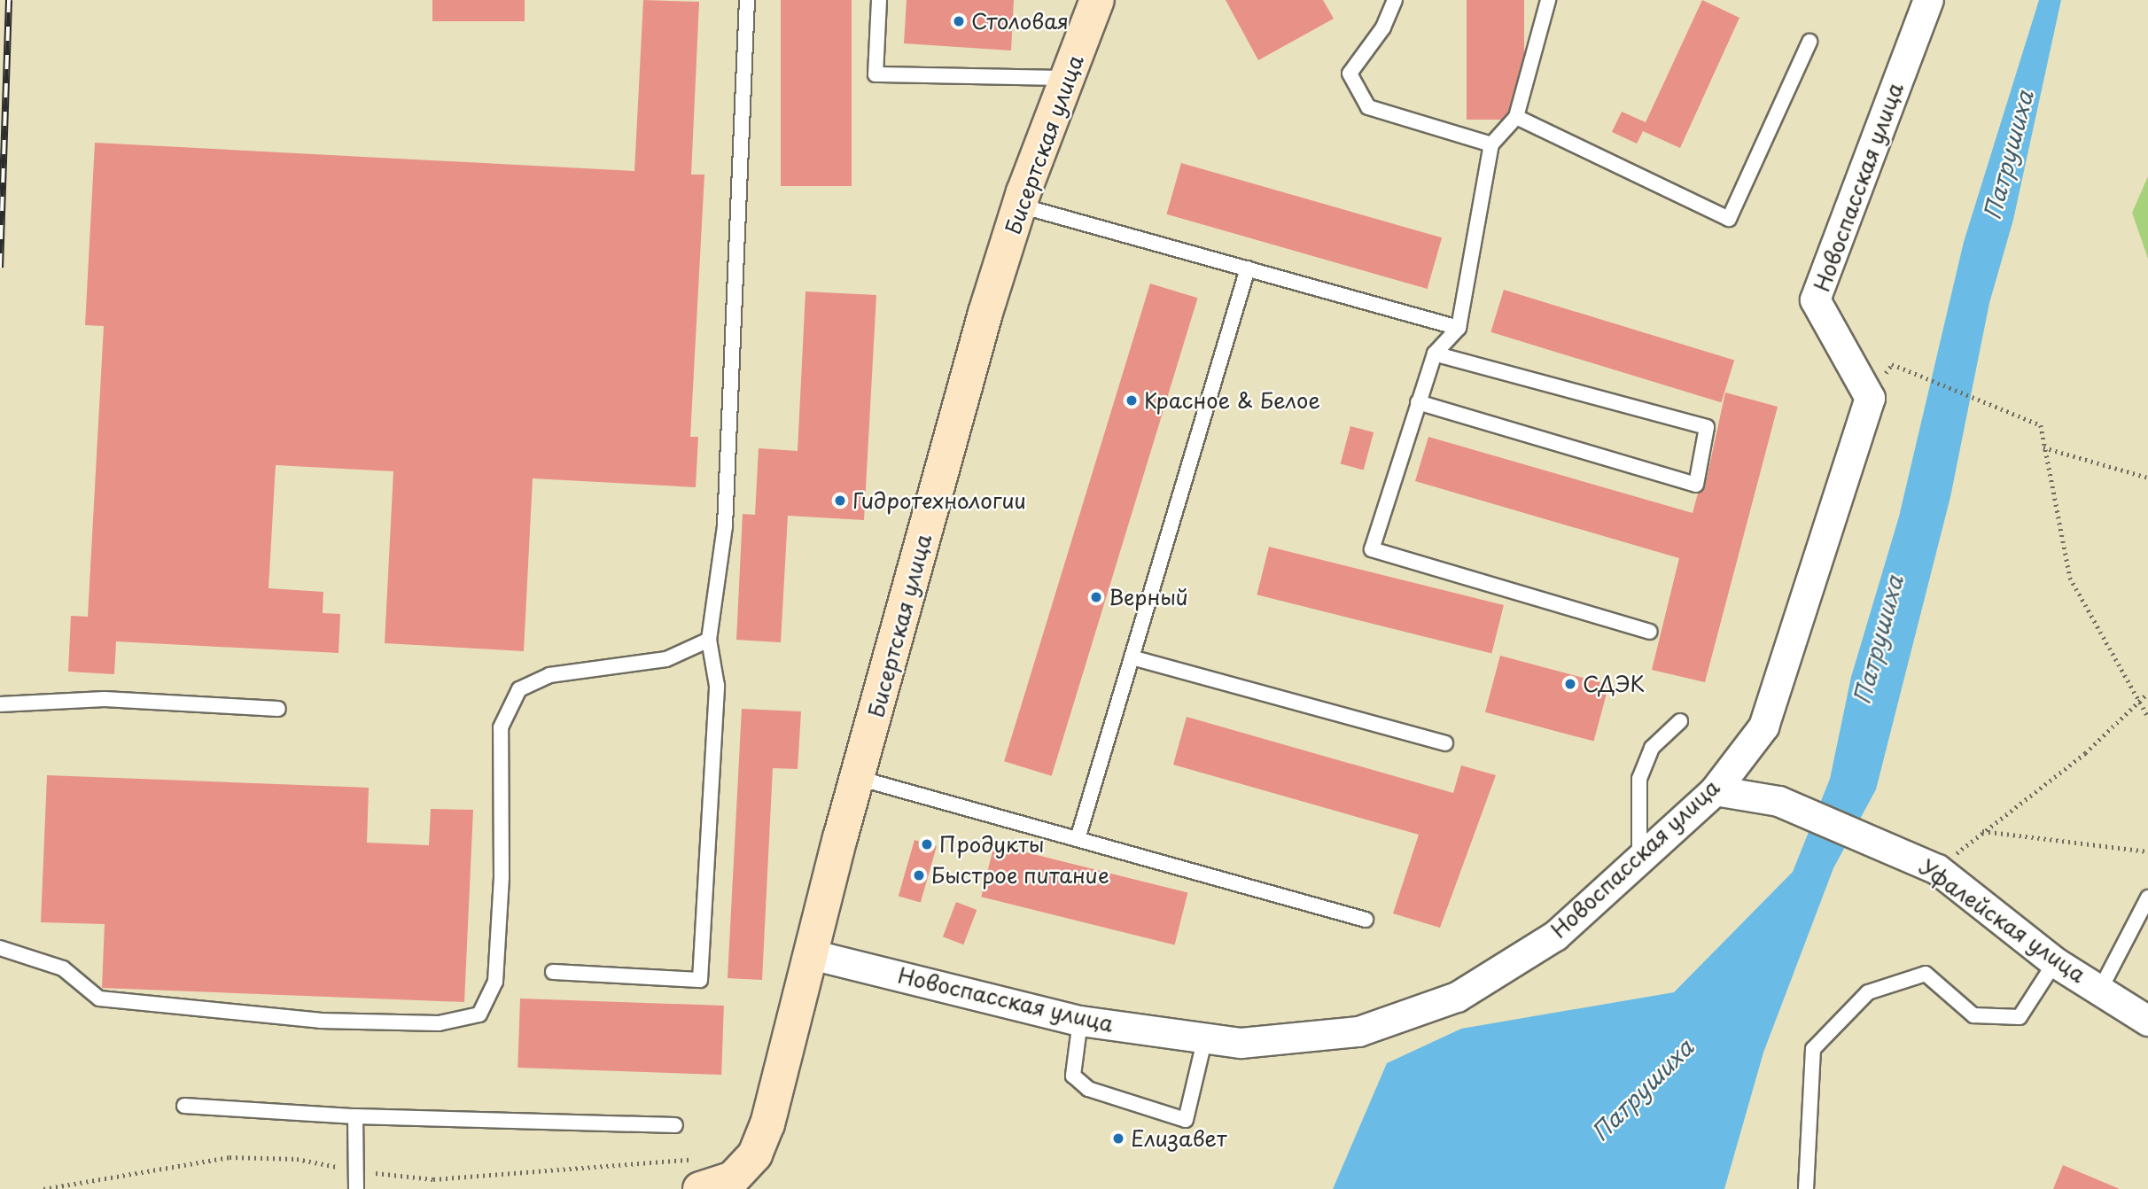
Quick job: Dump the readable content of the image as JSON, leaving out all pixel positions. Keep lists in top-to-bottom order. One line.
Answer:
{"streets":{"main road":["Бисертская улица"],"street":["Новоспасская улица","Уфалейская улица"]},"crossings":[["Бисертская улица","Новоспасская улица"],["Новоспасская улица","Уфалейская улица"]],"water":["Патрушиха"],"places":["Столовая","Красное & Белое","Гидротехнологии","Верный","СДЭК","Продукты","Быстрое питание","Елизавет"]}
